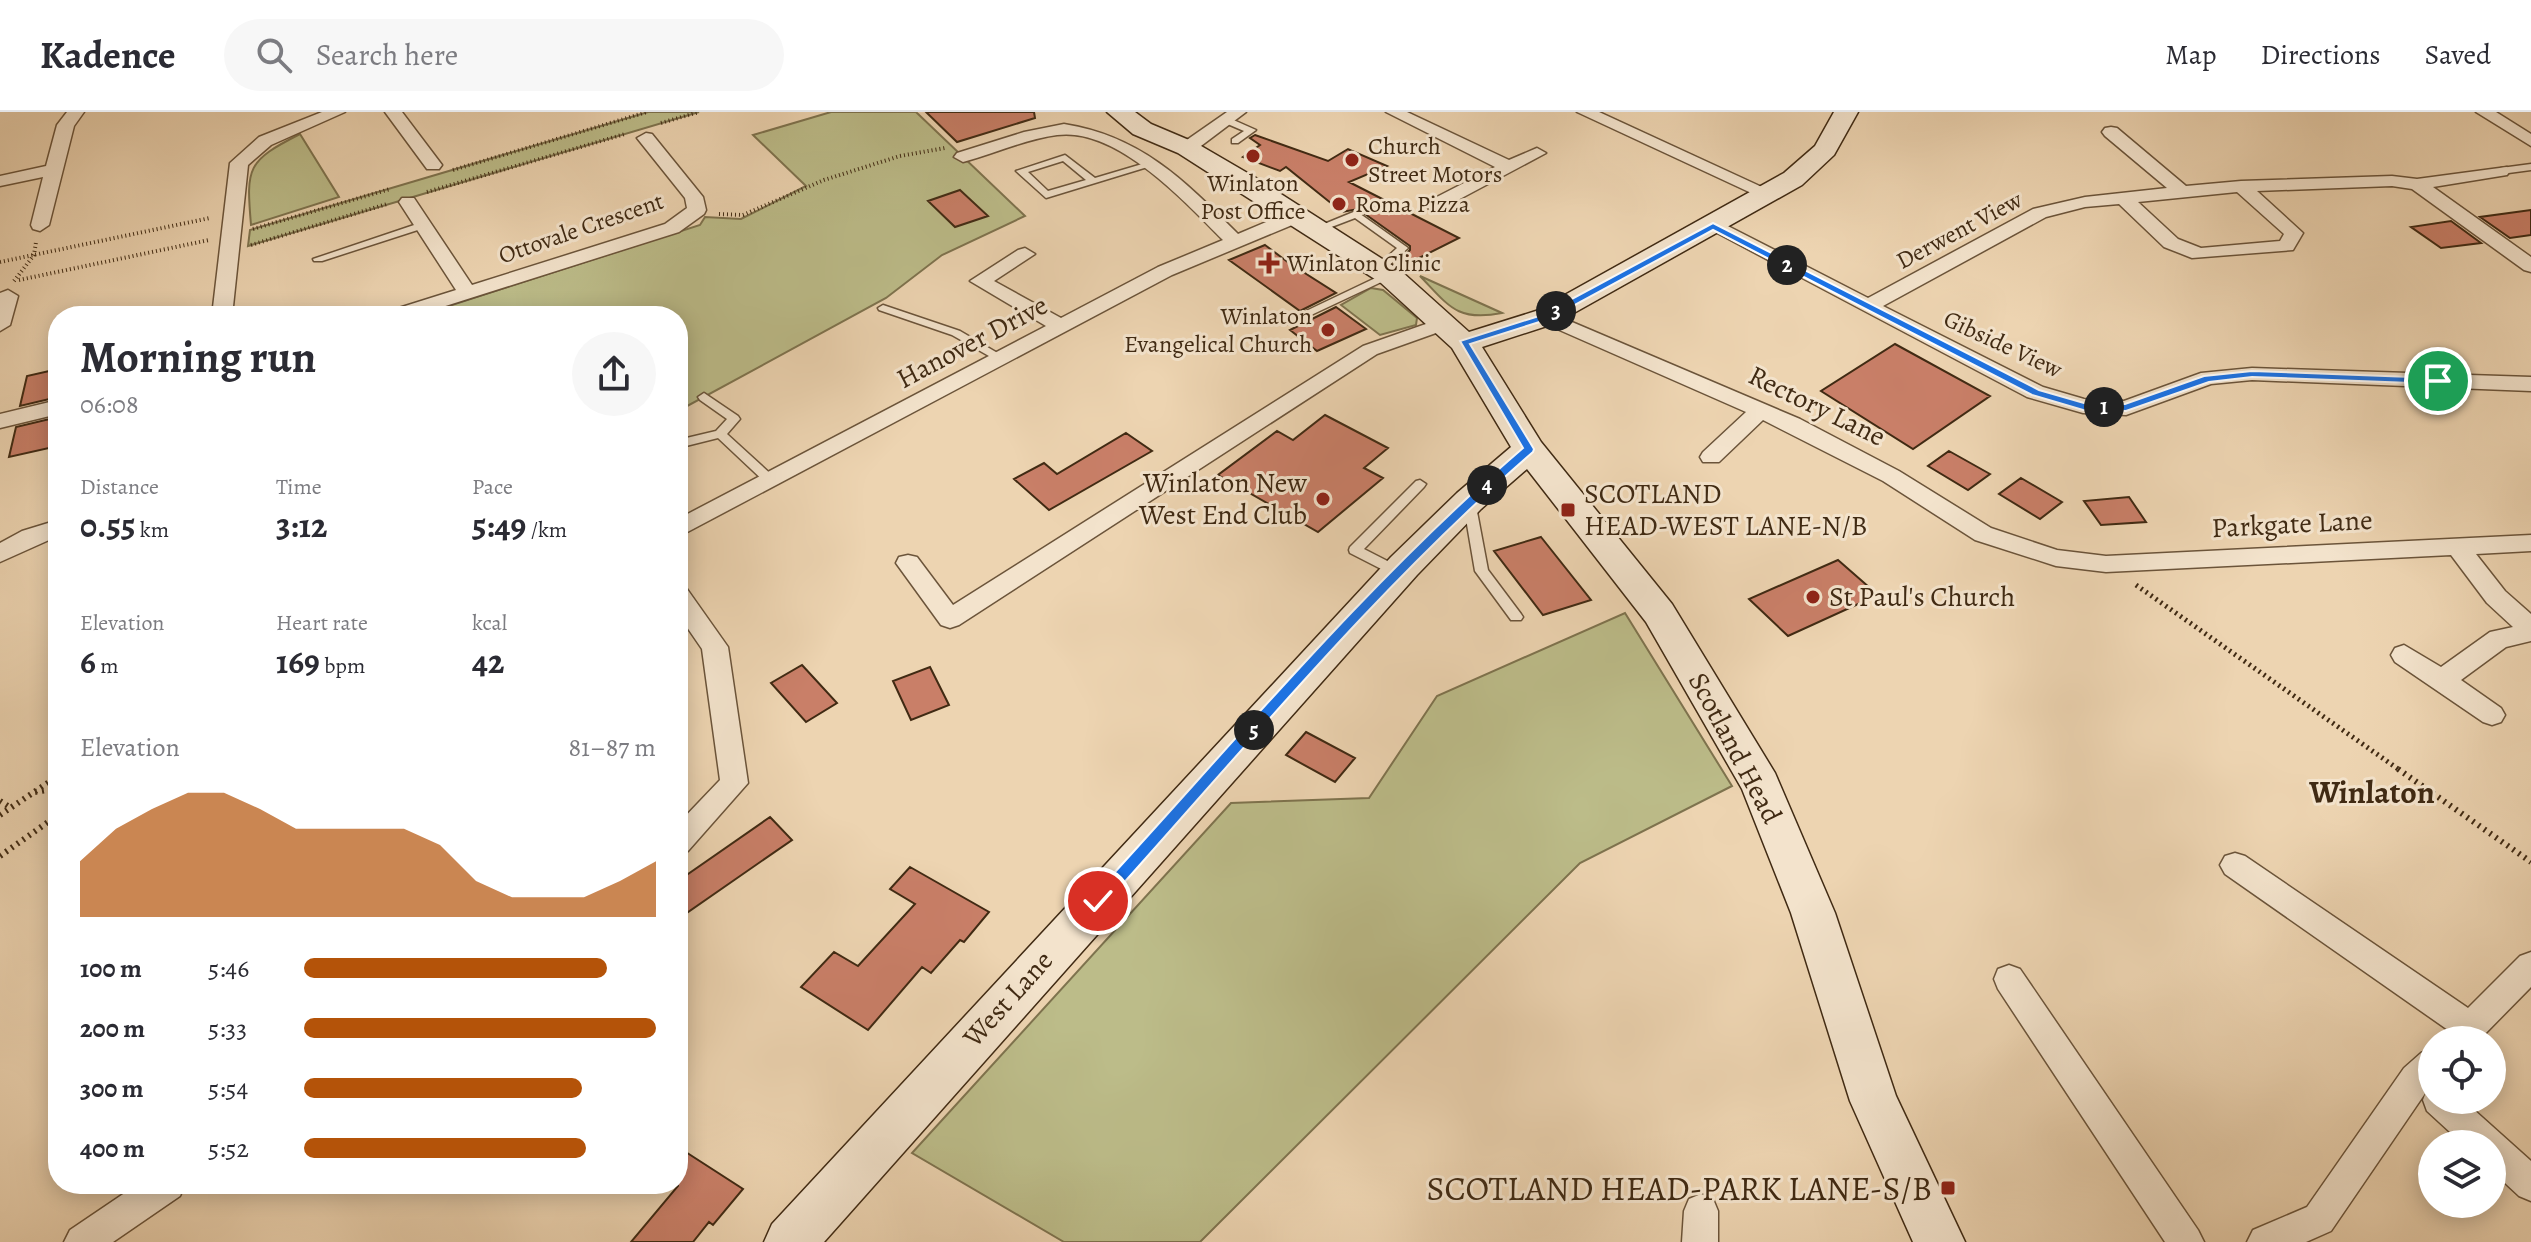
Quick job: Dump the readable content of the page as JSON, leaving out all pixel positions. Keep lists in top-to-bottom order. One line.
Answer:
{"streets":{"street":["Ottovale Crescent","Derwent View","Hanover Drive","Gibside View","Rectory Lane","Parkgate Lane","Scotland Head","West Lane"]},"crossings":[["Derwent View","Gibside View"],["Hanover Drive","Scotland Head"],["Rectory Lane","Parkgate Lane"],["Scotland Head","West Lane"]],"districts":["Winlaton"],"places":{"other":["Winlaton Post Office","Church Street Motors","Roma Pizza","Winlaton Evangelical Church","Winlaton New West End Club","St Paul's Church"],"health":["Winlaton Clinic"],"transit":["SCOTLAND HEAD-WEST LANE-N/B","SCOTLAND HEAD-PARK LANE-S/B"]},"page":{"header":"Kadence","search":"Search here","nav":["Map","Directions","Saved"],"pins":["2","3","1","4","5"],"heading":["Morning run","06:08"],"stats":[["Distance","0.55 km"],["Time","3:12"],["Pace","5:49 /km"],["Elevation","6 m"],["Heart rate","169 bpm"],["kcal","42"]],"chart":["Elevation","81–87 m"],"list":[{"name":"100 m","note":"5:46"},{"name":"200 m","note":"5:33"},{"name":"300 m","note":"5:54"},{"name":"400 m","note":"5:52"}]}}
